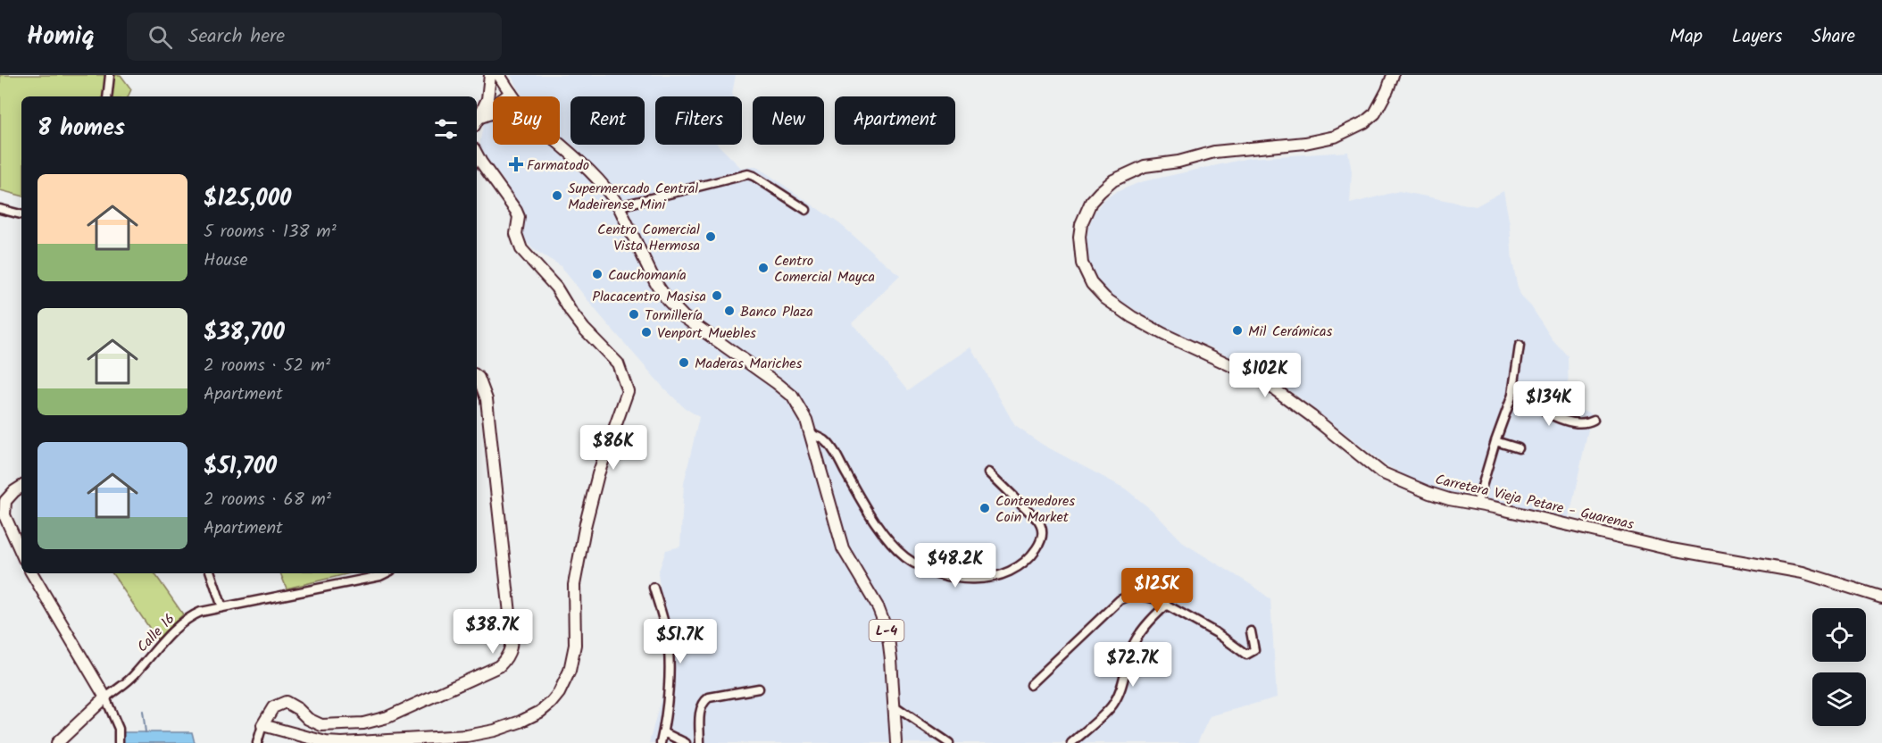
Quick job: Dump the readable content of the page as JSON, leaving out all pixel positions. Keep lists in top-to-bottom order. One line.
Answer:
{"streets":{"main road":["Carretera Vieja Petare - Guarenas","L-4"],"street":["Calle 16"]},"places":{"health":["Farmatodo"],"other":["Supermercado Central Madeirense Mini","Centro Comercial Vista Hermosa","Centro Comercial Mayca","Cauchomanía","Placacentro Masisa","Banco Plaza","Tornillería","Mil Cerámicas","Venport Muebles","Maderas Mariches","Contenedores Coin Market"]},"page":{"header":"Homiq","search":"Search here","nav":["Map","Layers","Share"],"chip":["Buy","Rent","Filters","New","Apartment"],"heading":"8 homes","list":[{"name":"$125,000","note":"5 rooms · 138 m² · House"},{"name":"$38,700","note":"2 rooms · 52 m² · Apartment"},{"name":"$51,700","note":"2 rooms · 68 m² · Apartment"}],"price":["$102K","$134K","$86K","$48.2K","$125K","$38.7K","$51.7K","$72.7K"]}}
